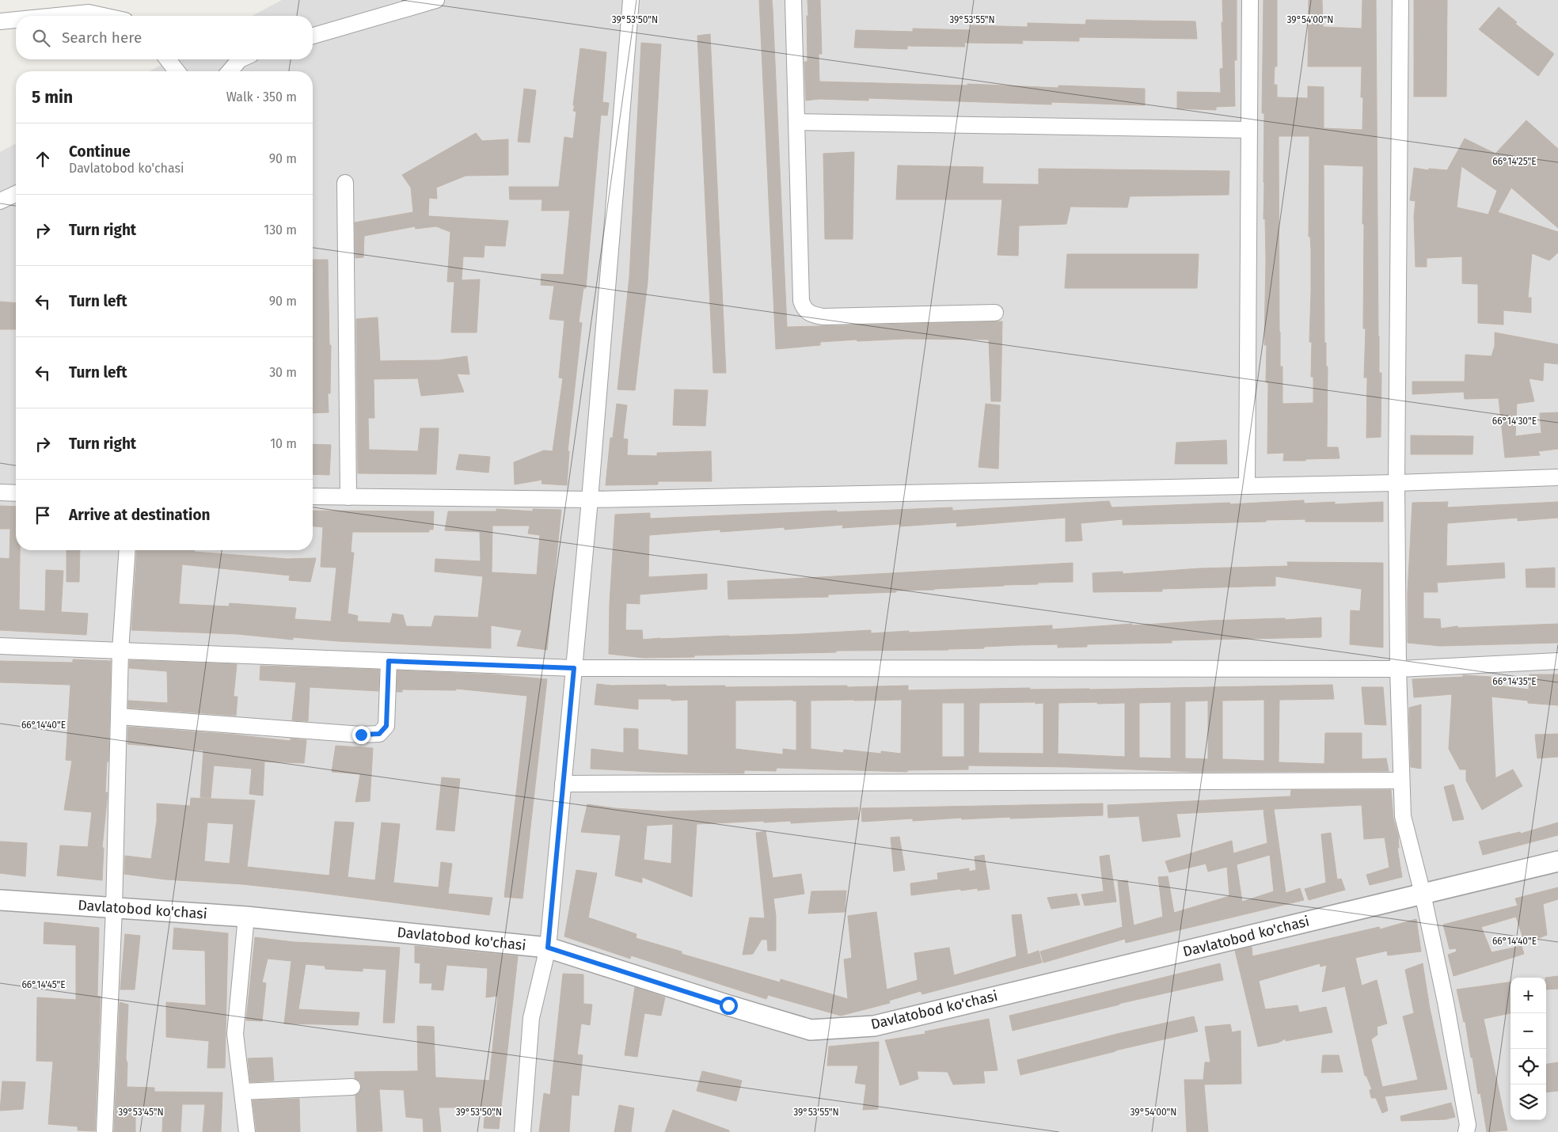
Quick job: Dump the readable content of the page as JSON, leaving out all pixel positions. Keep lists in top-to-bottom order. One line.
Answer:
{"streets":{"street":["Davlatobod ko'chasi"]},"page":{"search":"Search here","heading":["5 min","Walk · 350 m"],"list":[["Continue","Davlatobod ko'chasi","90 m"],["Turn right","130 m"],["Turn left","90 m"],["Turn left","30 m"],["Turn right","10 m"],"Arrive at destination"],"map_buttons":["+","−"]},"coordinates":["39°53'50\"N","39°53'55\"N","39°54'00\"N","66°14'25\"E","66°14'30\"E","66°14'35\"E","66°14'40\"E","66°14'45\"E","39°53'45\"N"]}
